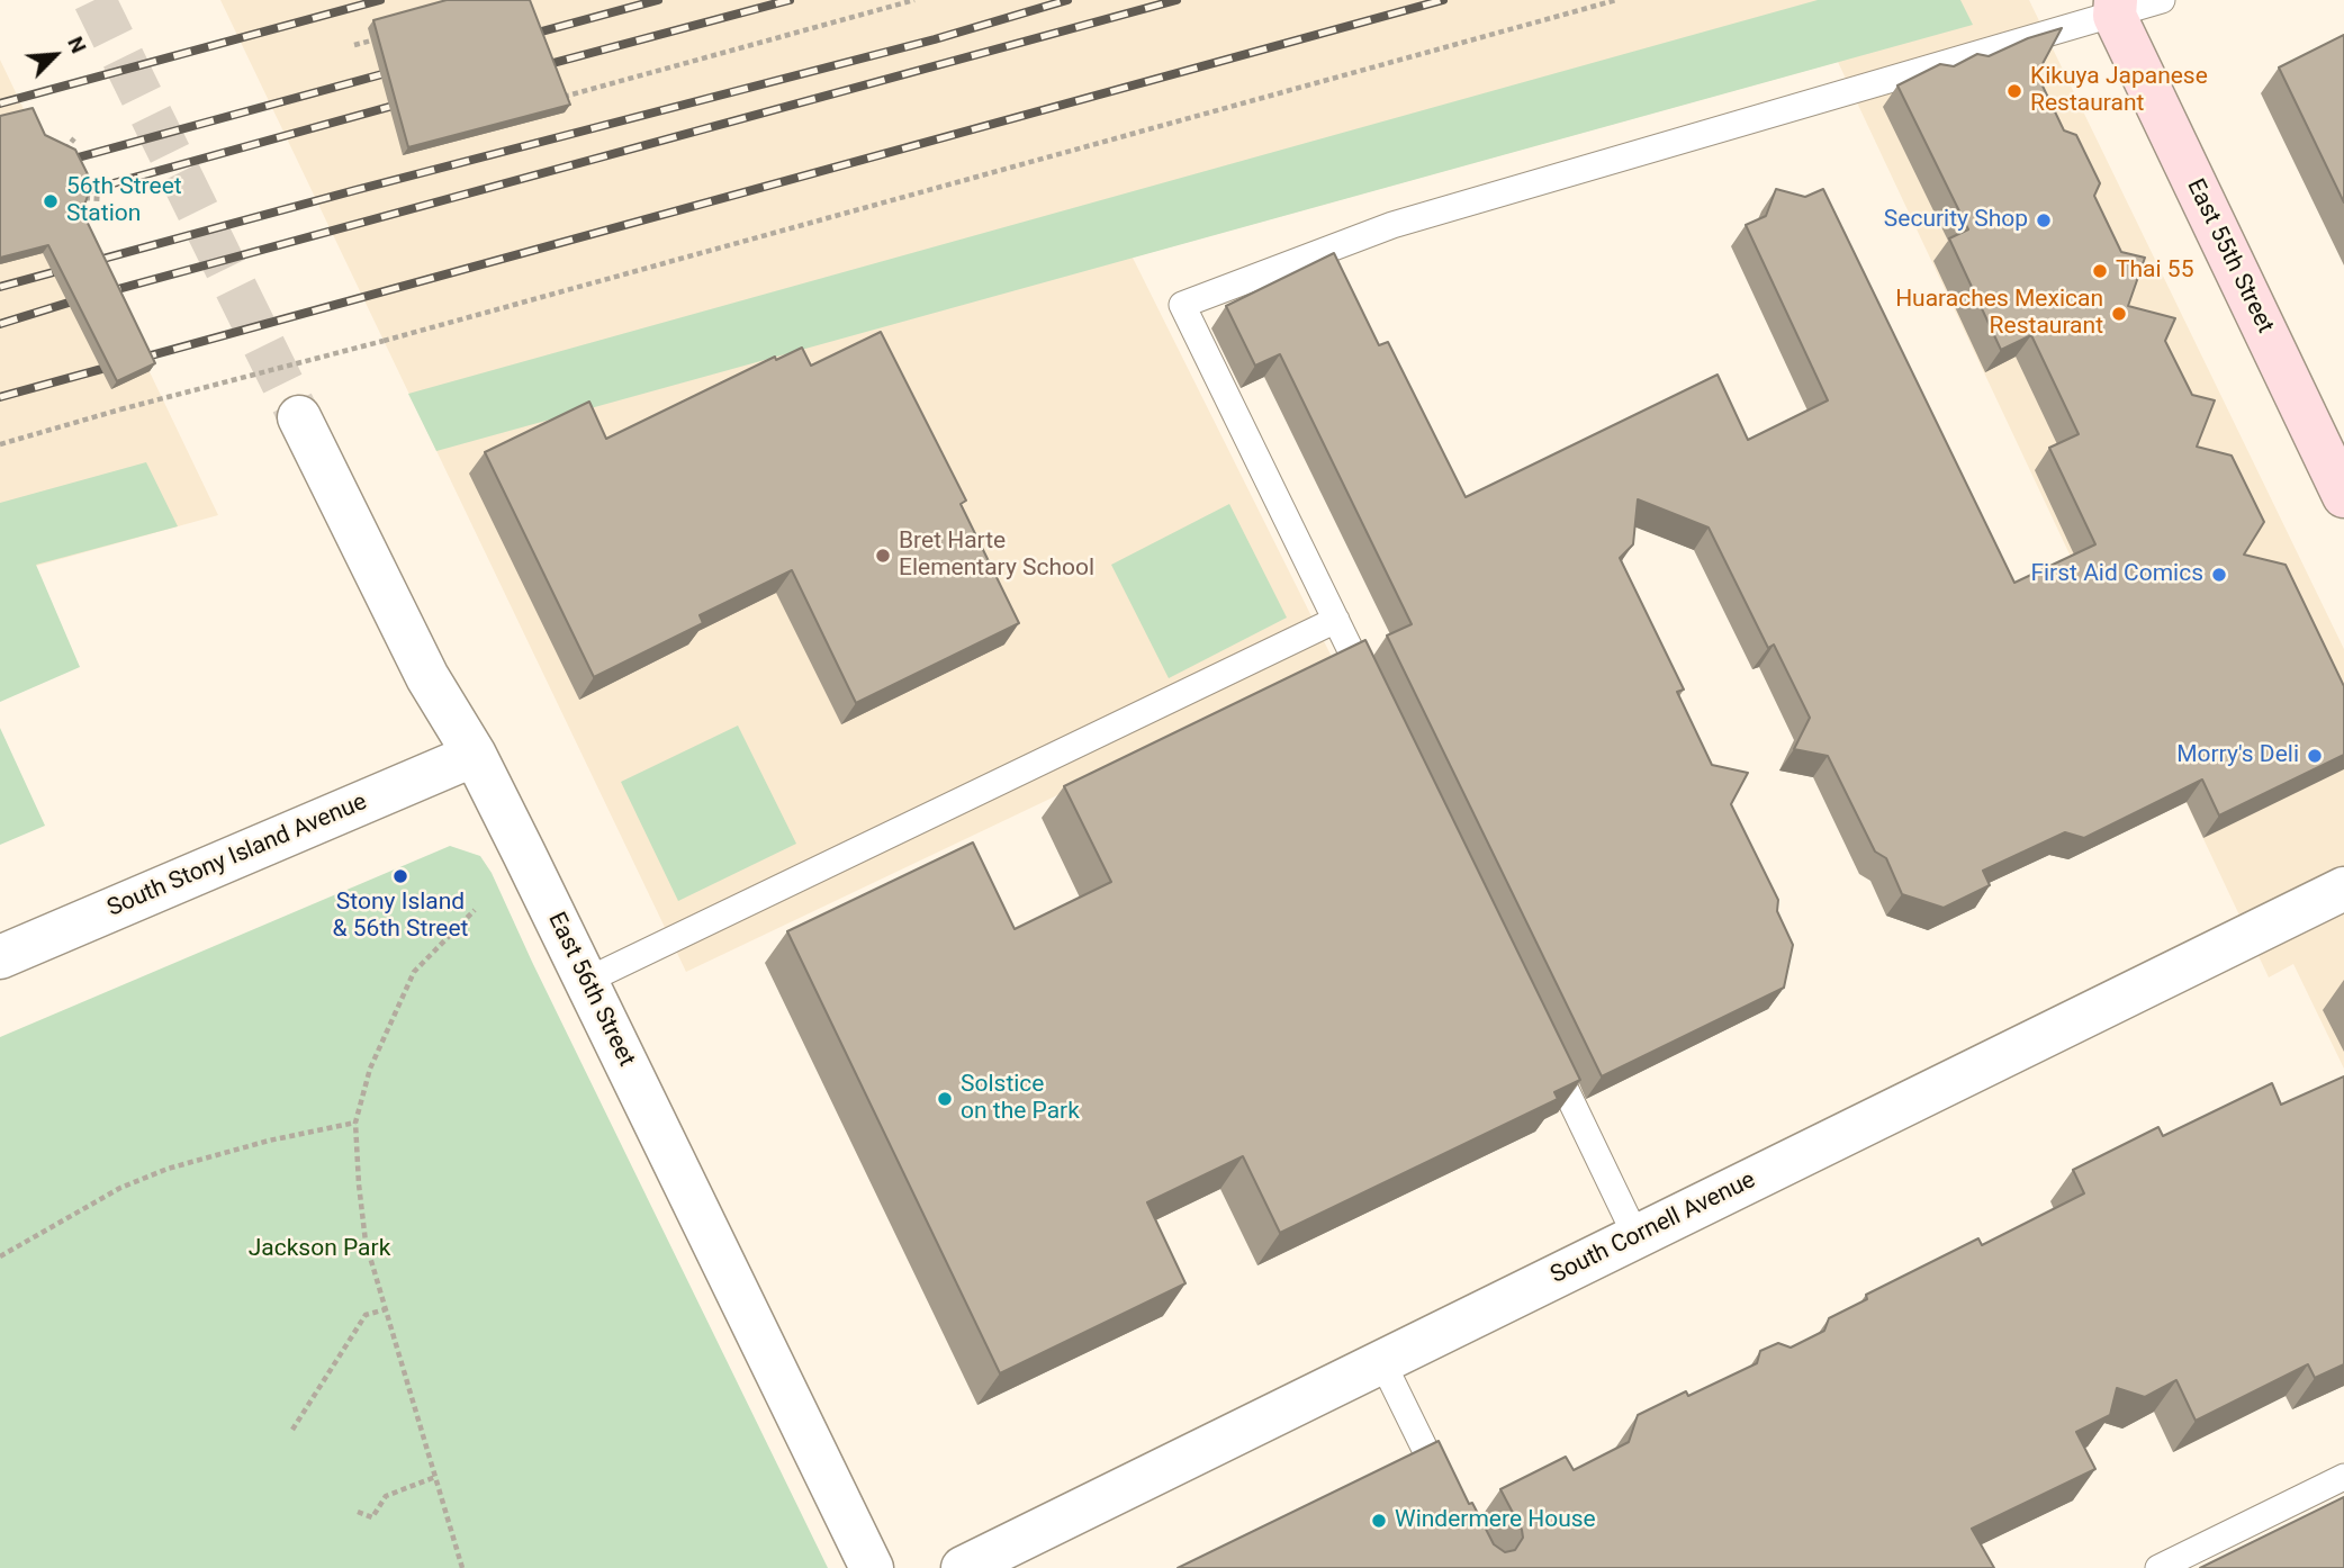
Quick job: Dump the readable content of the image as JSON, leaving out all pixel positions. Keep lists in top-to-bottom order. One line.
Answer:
{"streets":{"main road":["East 55th Street"],"street":["South Stony Island Avenue","East 56th Street","South Cornell Avenue"]},"crossings":[["South Stony Island Avenue","East 56th Street"]],"parks":["Jackson Park"],"places":["Kikuya Japanese Restaurant","56th Street Station","Security Shop","Thai 55","Huaraches Mexican Restaurant","Bret Harte Elementary School","First Aid Comics","Morry's Deli","Stony Island & 56th Street","Solstice on the Park","Windermere House"],"north":"top right"}
